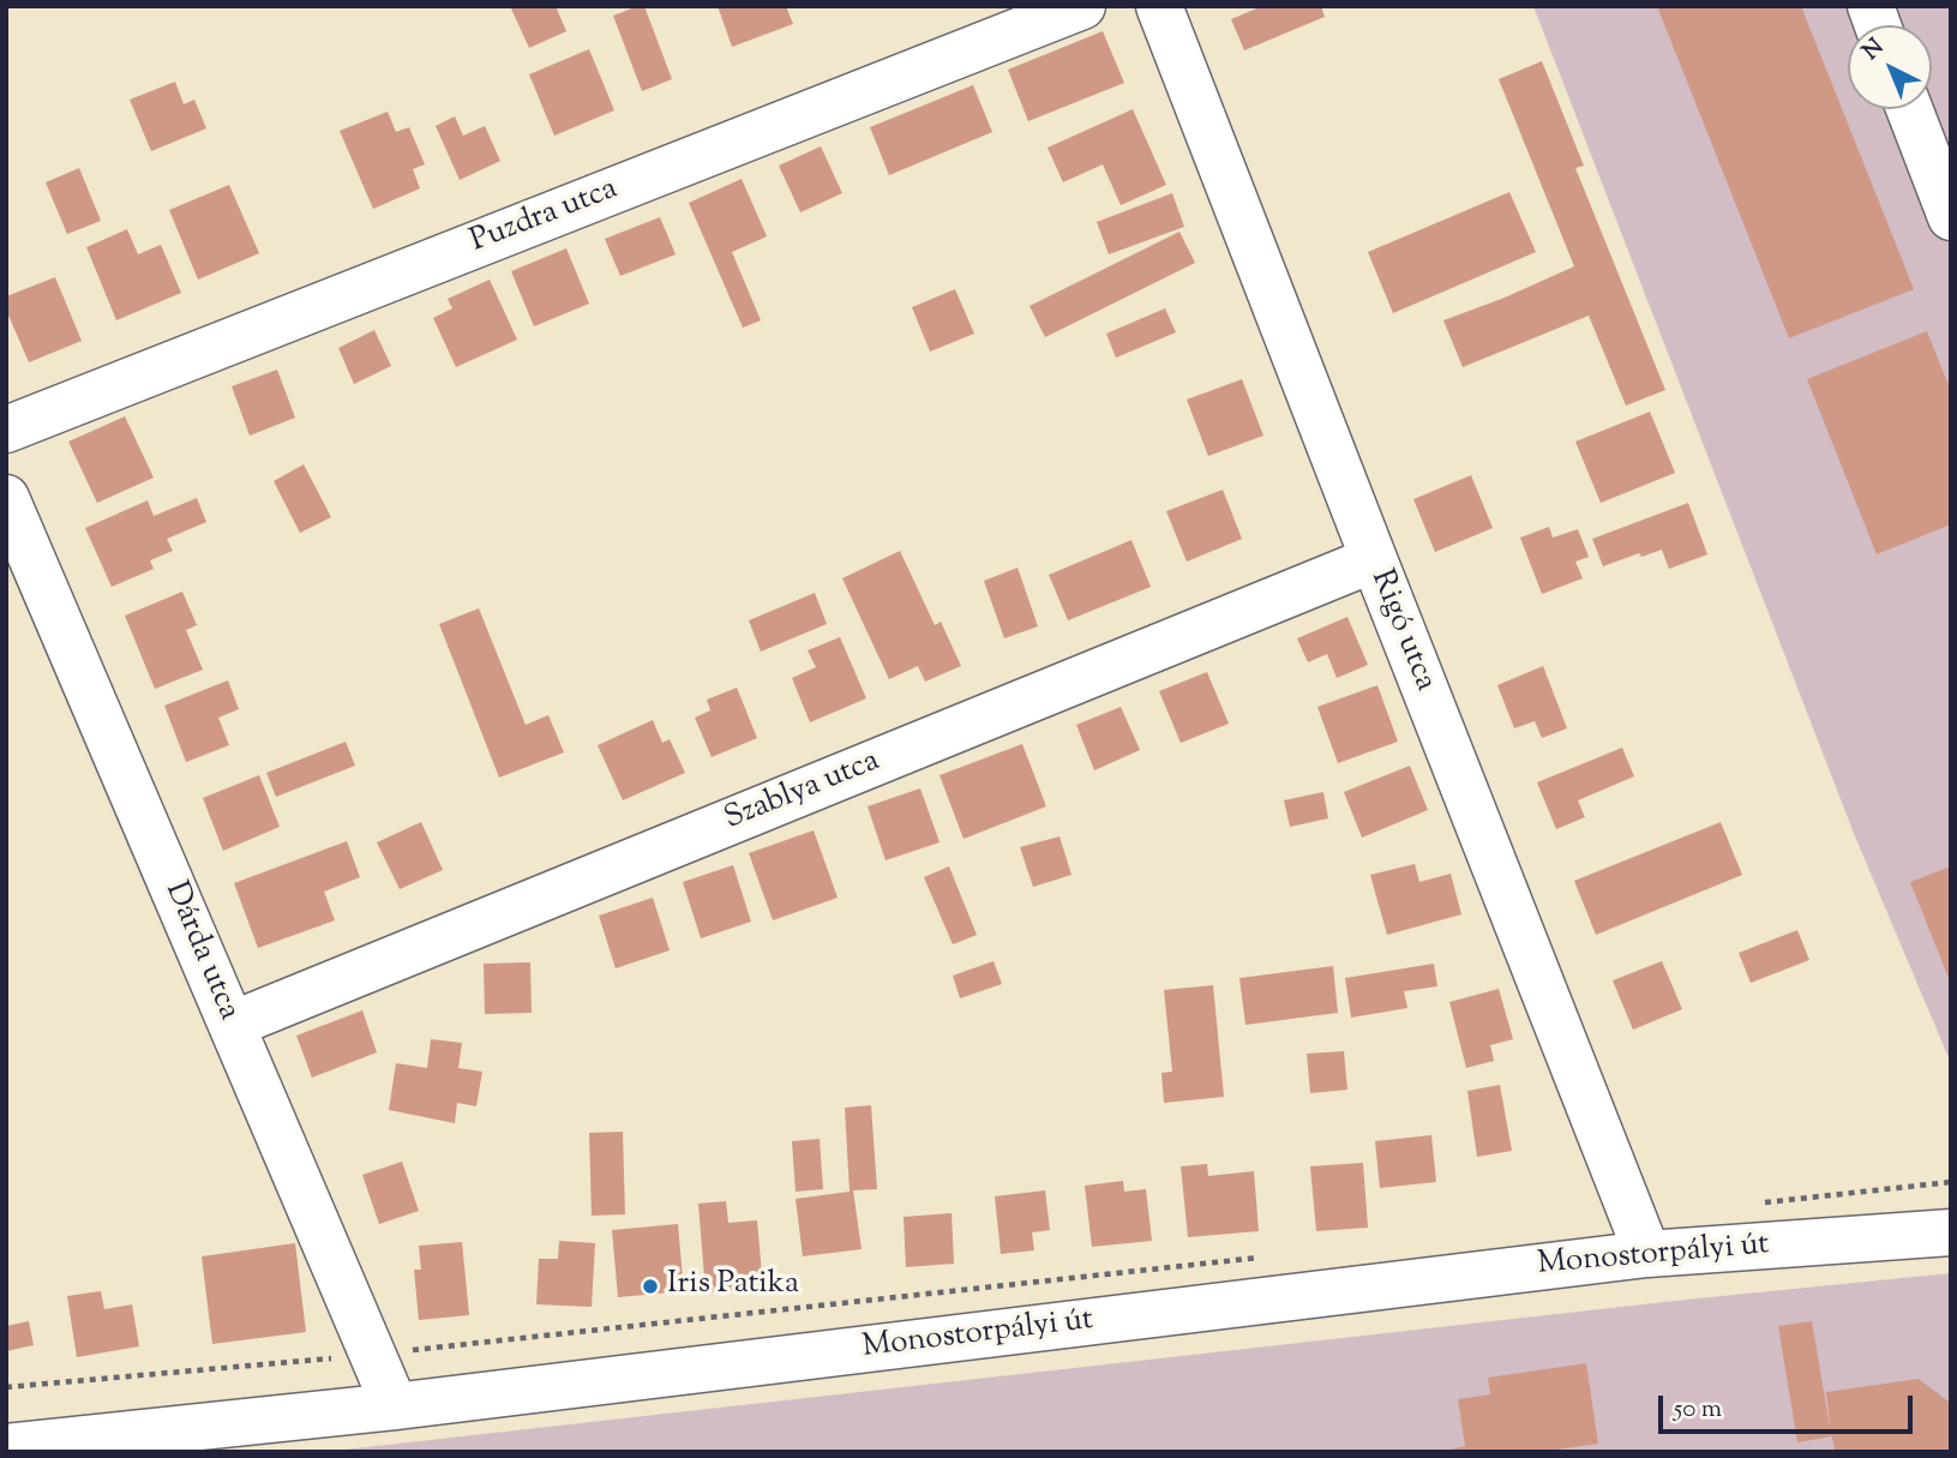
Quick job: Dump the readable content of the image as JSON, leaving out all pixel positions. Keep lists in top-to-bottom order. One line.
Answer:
{"streets":{"street":["Puzdra utca","Rigó utca","Szablya utca","Dárda utca","Monostorpályi út"]},"crossings":[["Rigó utca","Szablya utca"],["Rigó utca","Monostorpályi út"],["Szablya utca","Dárda utca"],["Dárda utca","Monostorpályi út"]],"places":["Iris Patika"],"scale_bar":"50 m","north":"top left"}
